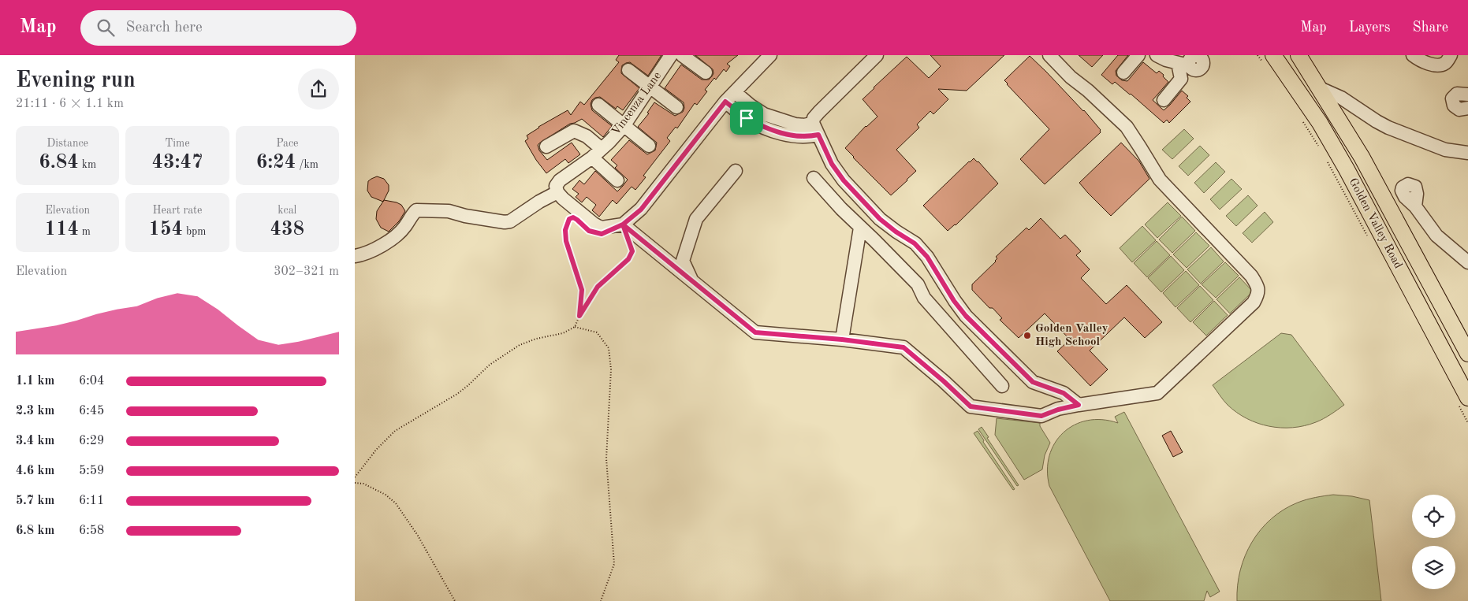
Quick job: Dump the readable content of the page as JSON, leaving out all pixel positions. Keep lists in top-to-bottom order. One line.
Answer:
{"streets":{"main road":["Golden Valley Road"],"street":["Vincenza Lane"]},"places":["Golden Valley High School"],"page":{"header":"Map","search":"Search here","nav":["Map","Layers","Share"],"heading":["Evening run","21:11 · 6 × 1.1 km"],"stats":[["Distance","6.84 km"],["Time","43:47"],["Pace","6:24 /km"],["Elevation","114 m"],["Heart rate","154 bpm"],["kcal","438"]],"chart":["Elevation","302–321 m"],"list":[{"name":"1.1 km","note":"6:04"},{"name":"2.3 km","note":"6:45"},{"name":"3.4 km","note":"6:29"},{"name":"4.6 km","note":"5:59"},{"name":"5.7 km","note":"6:11"},{"name":"6.8 km","note":"6:58"}]}}
